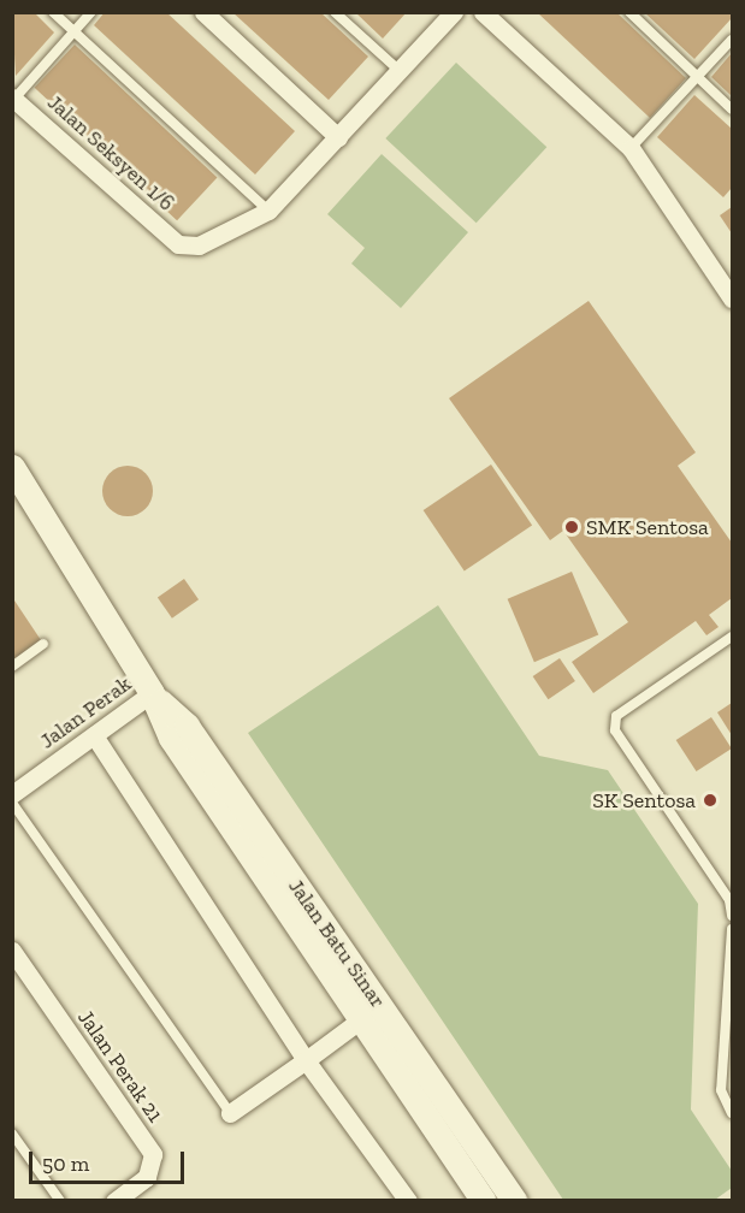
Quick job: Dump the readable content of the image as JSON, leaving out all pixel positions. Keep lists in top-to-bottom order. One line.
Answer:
{"streets":{"street":["Jalan Seksyen 1/6","Jalan Perak","Jalan Batu Sinar","Jalan Perak 21"]},"crossings":[["Jalan Perak","Jalan Batu Sinar"]],"places":["SMK Sentosa","SK Sentosa"],"scale_bar":"50 m"}
